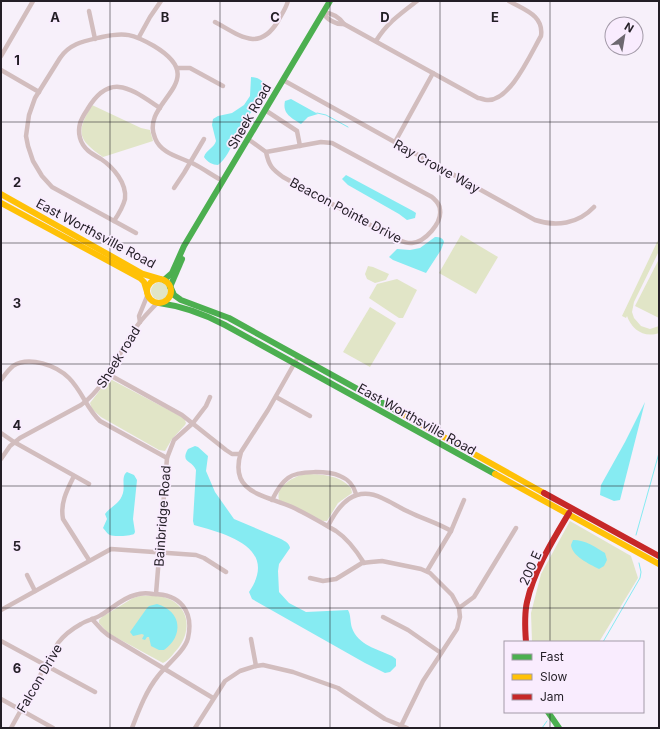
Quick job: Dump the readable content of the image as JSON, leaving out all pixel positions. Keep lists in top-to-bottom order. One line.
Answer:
{"streets":{"main road":["Sheek Road","East Worthsville Road","200 E"],"street":["Ray Crowe Way","Beacon Pointe Drive","Sheek road","Bainbridge Road","Falcon Drive"]},"crossings":[["Sheek Road","Ray Crowe Way"],["Sheek Road","East Worthsville Road"],["Sheek Road","Sheek road"],["East Worthsville Road","Sheek road"],["East Worthsville Road","200 E"],["Bainbridge Road","Falcon Drive"]],"legend":["Fast","Slow","Jam"],"north":"top right","grid":{"columns":["A","B","C","D","E"],"rows":["1","2","3","4","5","6"]}}
